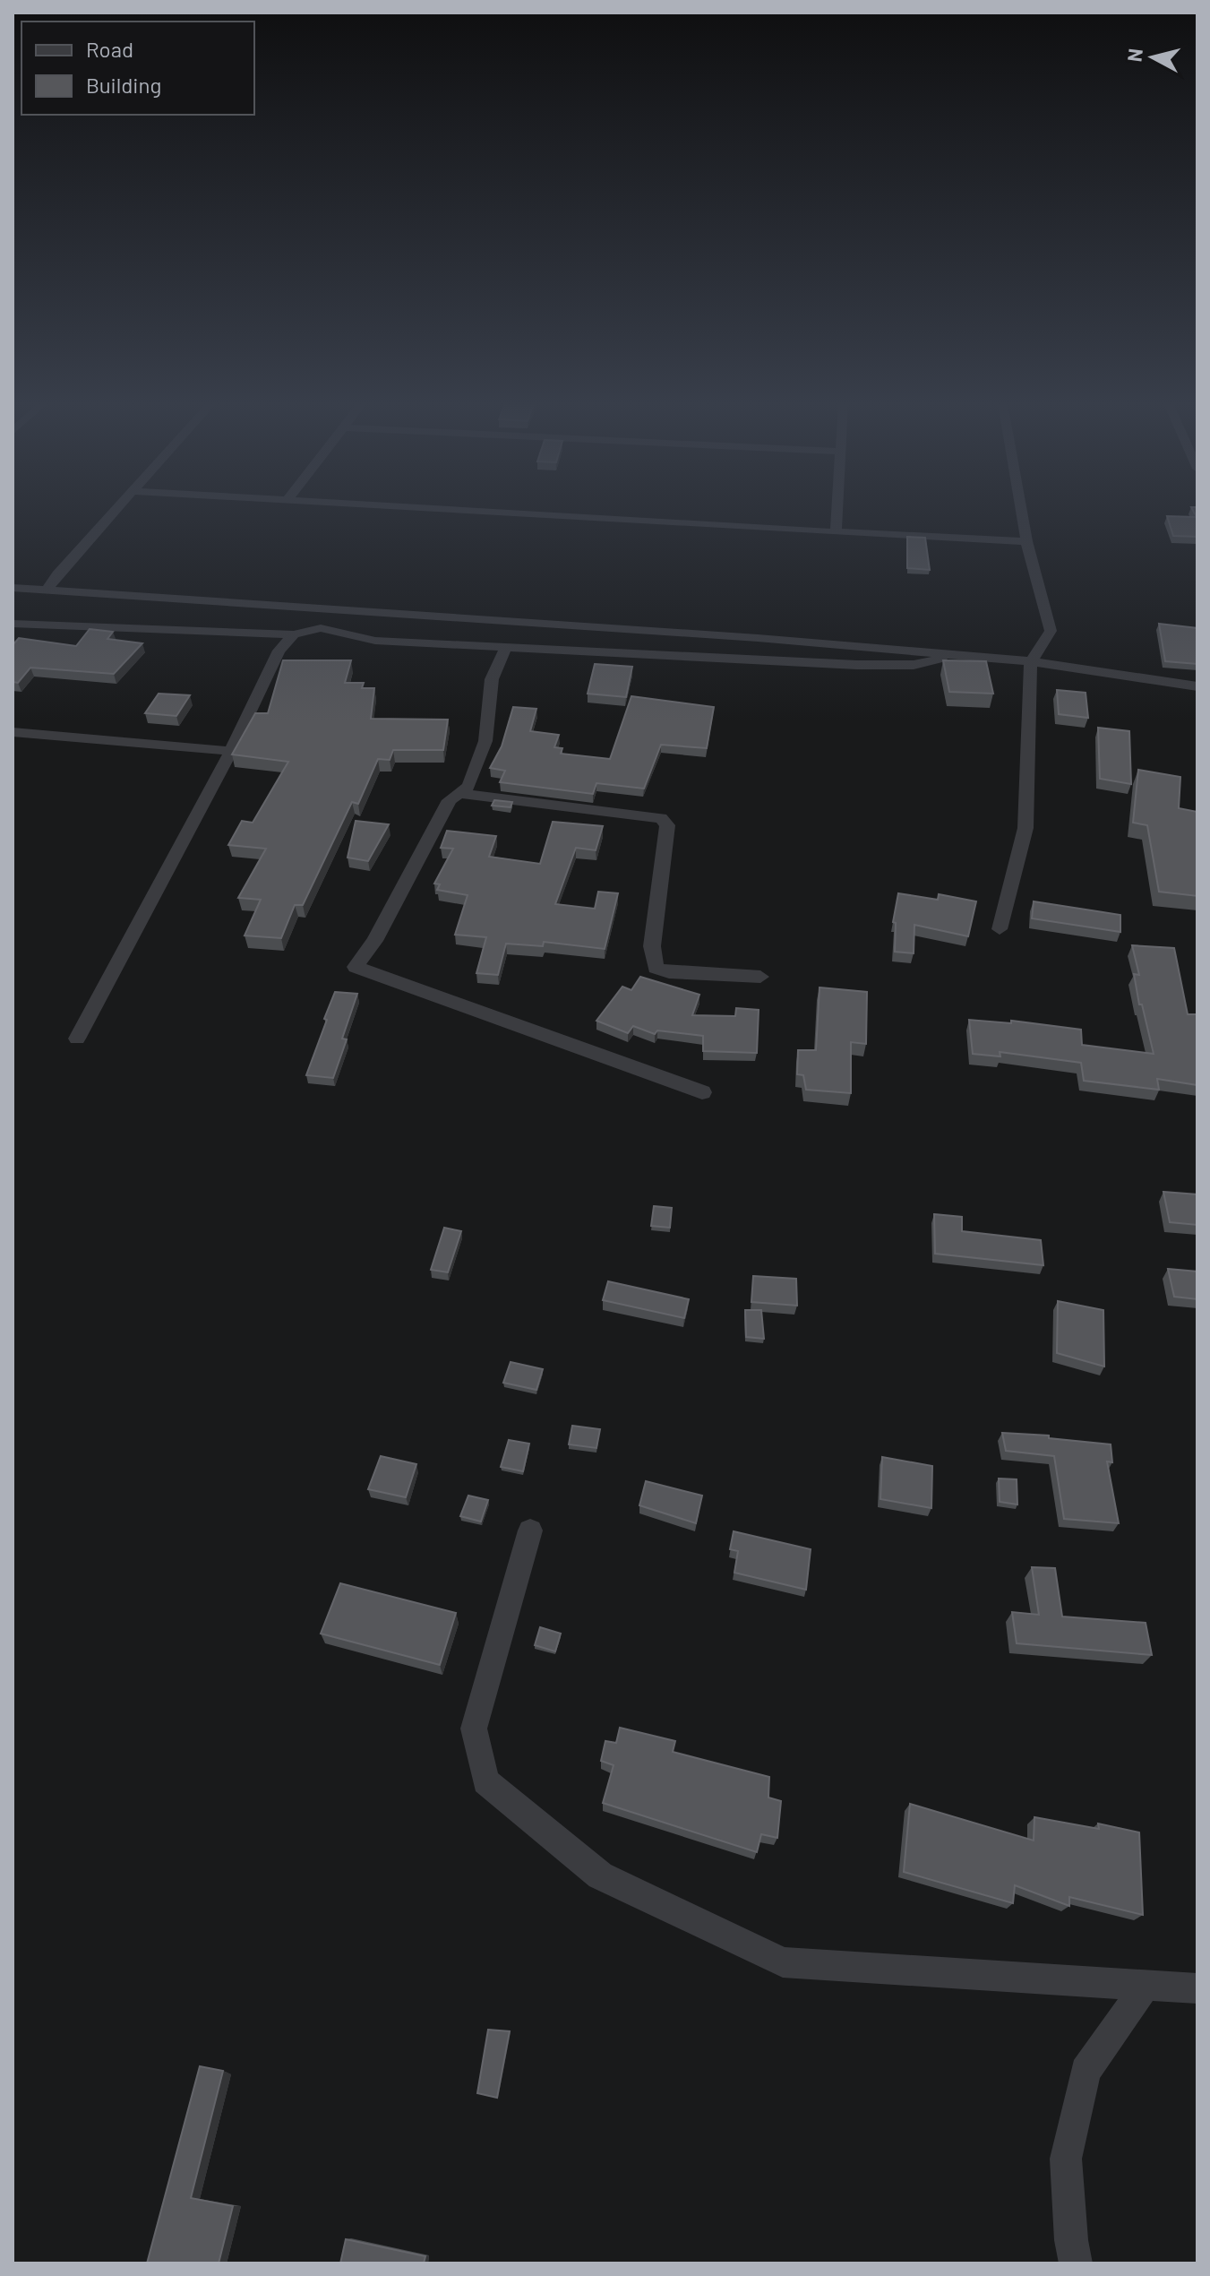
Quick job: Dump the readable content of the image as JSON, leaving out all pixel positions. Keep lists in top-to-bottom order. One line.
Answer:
{"legend":["Road","Building"],"north":"left"}
